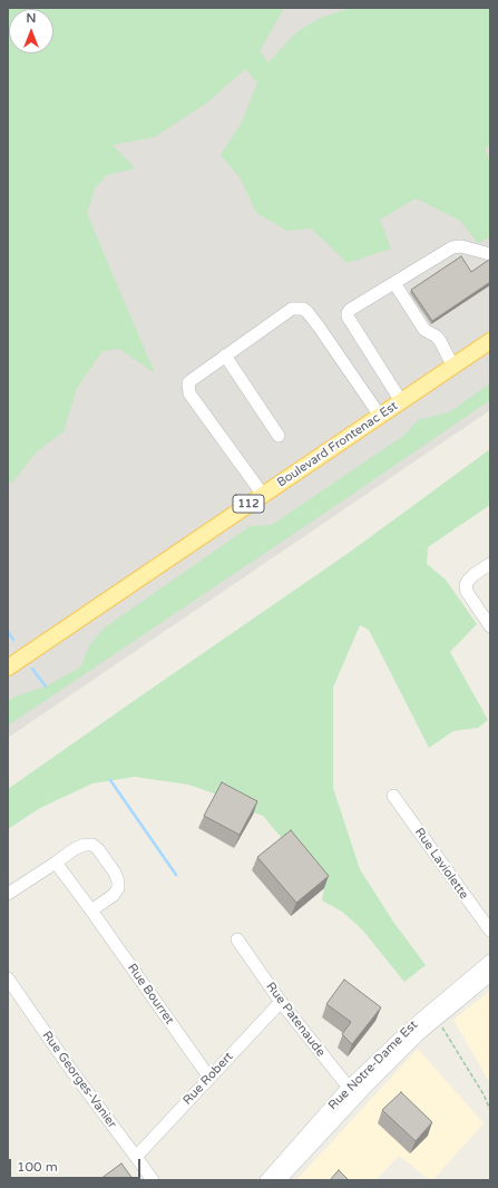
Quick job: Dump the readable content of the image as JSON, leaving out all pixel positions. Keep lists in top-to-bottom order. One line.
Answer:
{"streets":{"main road":["Boulevard Frontenac Est","112"],"street":["Rue Laviolette","Rue Bourret","Rue Patenaude","Rue Notre-Dame Est","Rue Robert","Rue Georges-Vanier"]},"crossings":[["Rue Bourret","Rue Robert"],["Rue Patenaude","Rue Notre-Dame Est"],["Rue Patenaude","Rue Robert"],["Rue Robert","Rue Georges-Vanier"]],"scale_bar":"100 m","north":"top"}
